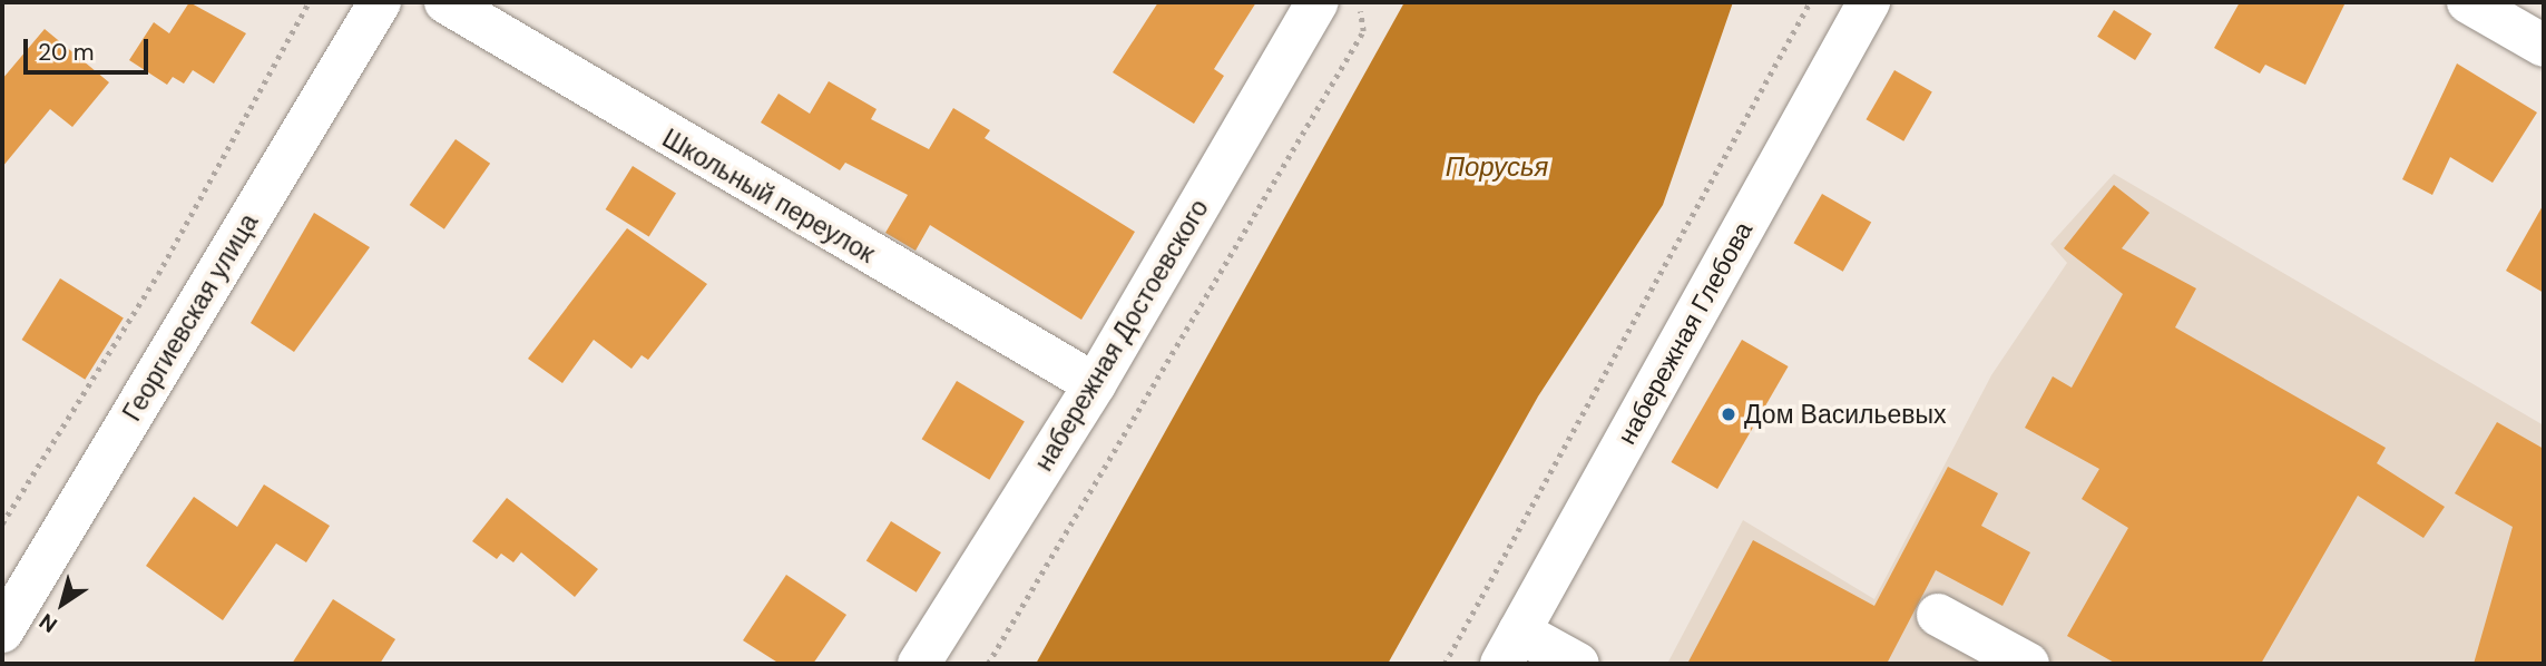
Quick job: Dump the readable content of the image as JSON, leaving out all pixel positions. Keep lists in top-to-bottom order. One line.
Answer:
{"streets":{"street":["Школьный переулок","Георгиевская улица","набережная Глебова","набережная Достоевского"]},"crossings":[["Школьный переулок","набережная Достоевского"]],"water":["Порусья"],"places":["Дом Васильевых"],"scale_bar":"20 m","north":"bottom left"}
